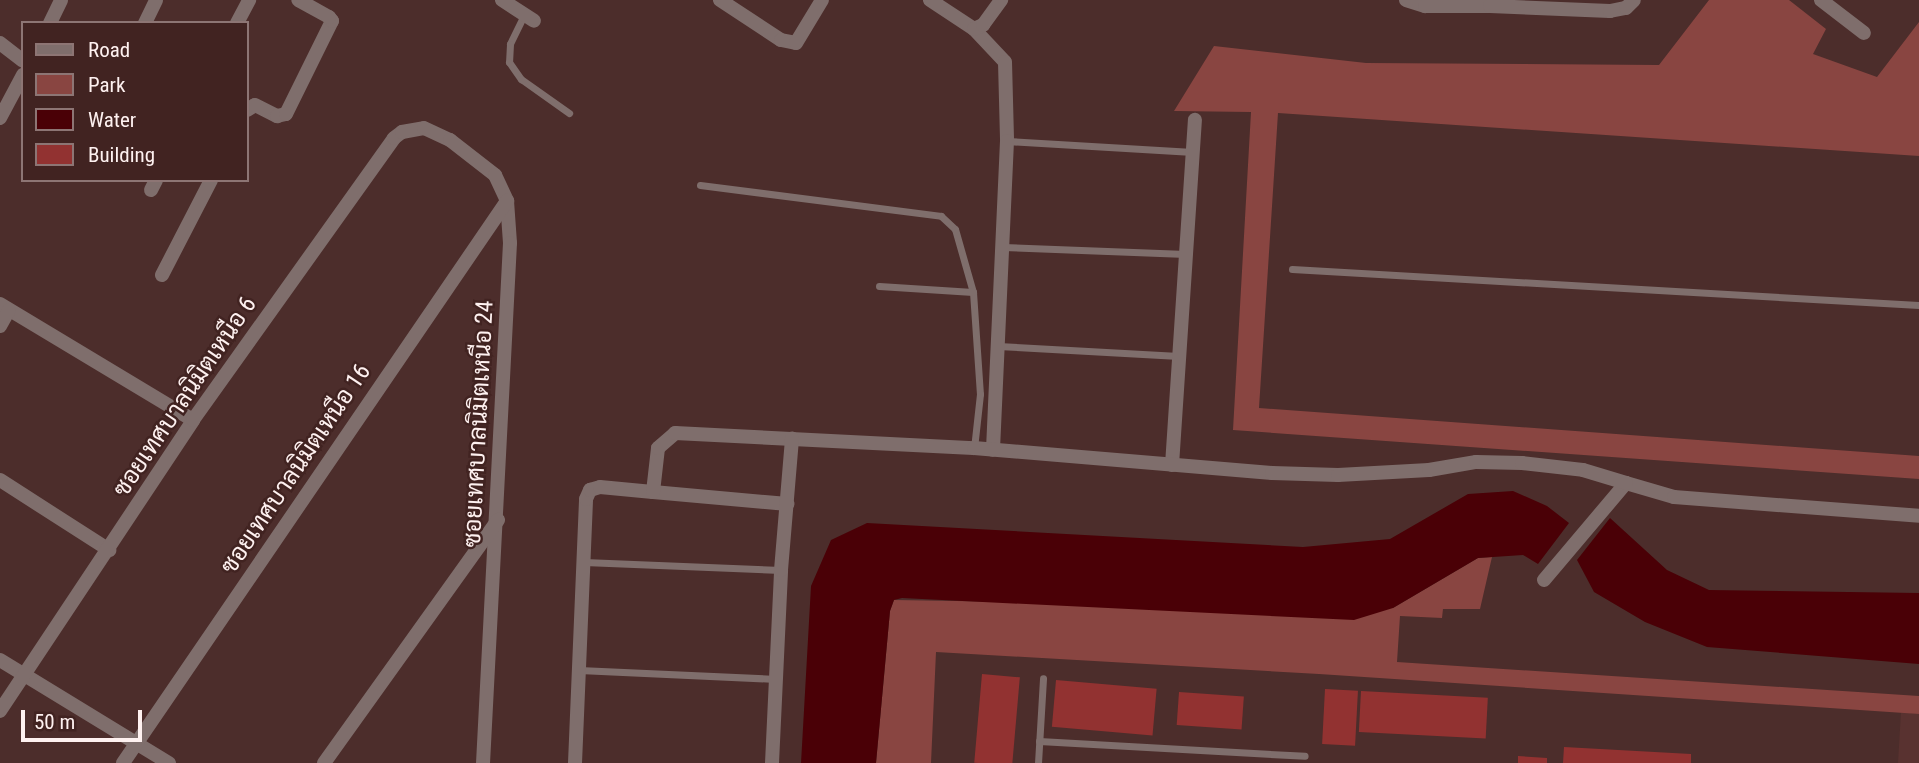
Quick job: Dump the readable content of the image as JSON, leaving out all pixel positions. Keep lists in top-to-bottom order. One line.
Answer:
{"streets":{"street":["ซอยเทศบาลนิมิตเหนือ 6","ซอยเทศบาลนิมิตเหนือ 24","ซอยเทศบาลนิมิตเหนือ 16"]},"crossings":[["ซอยเทศบาลนิมิตเหนือ 6","ซอยเทศบาลนิมิตเหนือ 24"],["ซอยเทศบาลนิมิตเหนือ 24","ซอยเทศบาลนิมิตเหนือ 16"]],"legend":["Road","Park","Water","Building"],"scale_bar":"50 m"}
